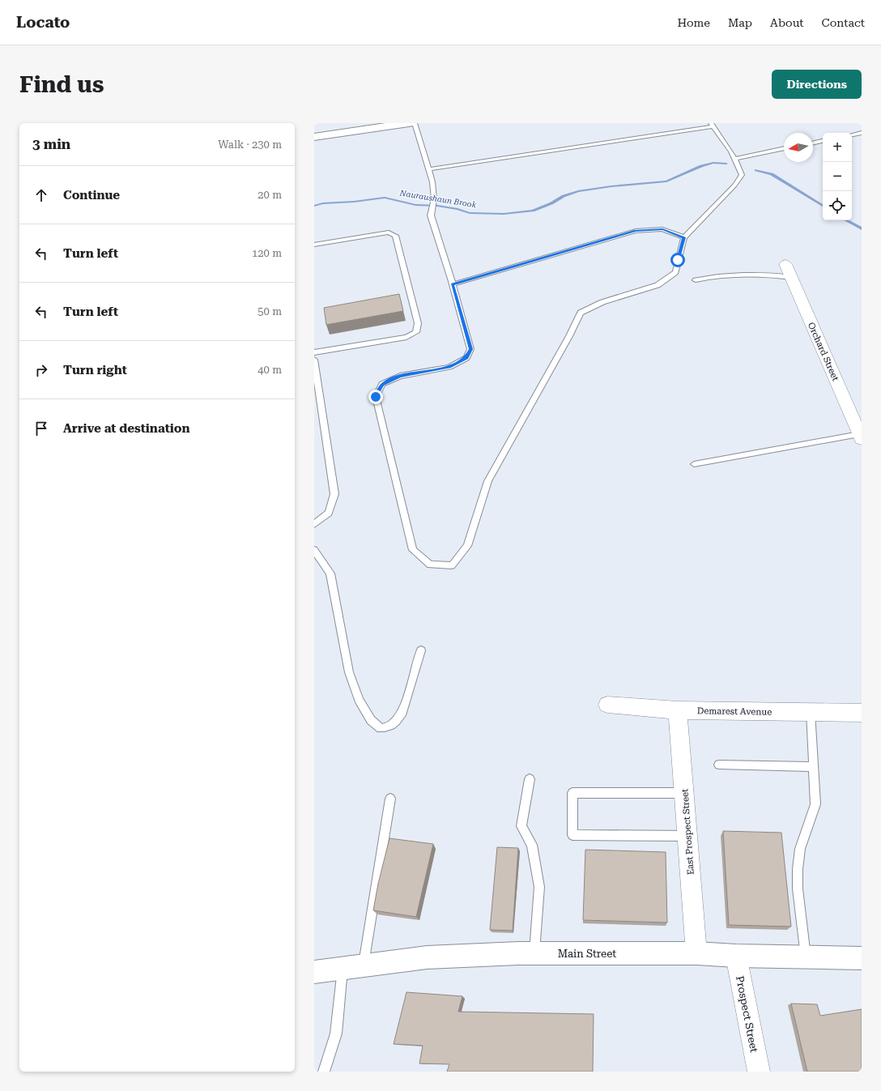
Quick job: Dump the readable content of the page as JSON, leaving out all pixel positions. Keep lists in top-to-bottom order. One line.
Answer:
{"streets":{"street":["Orchard Street","Demarest Avenue","East Prospect Street","Main Street","Prospect Street"]},"crossings":[["Demarest Avenue","East Prospect Street"],["East Prospect Street","Main Street"],["Main Street","Prospect Street"]],"water":["Nauraushaun Brook"],"north":"left","page":{"header":"Locato","nav":["Home","Map","About","Contact"],"buttons":"Directions","title":"Find us","heading":["3 min","Walk · 230 m"],"map_buttons":["+","−"],"list":[["Continue","20 m"],["Turn left","120 m"],["Turn left","50 m"],["Turn right","40 m"],"Arrive at destination"]}}
